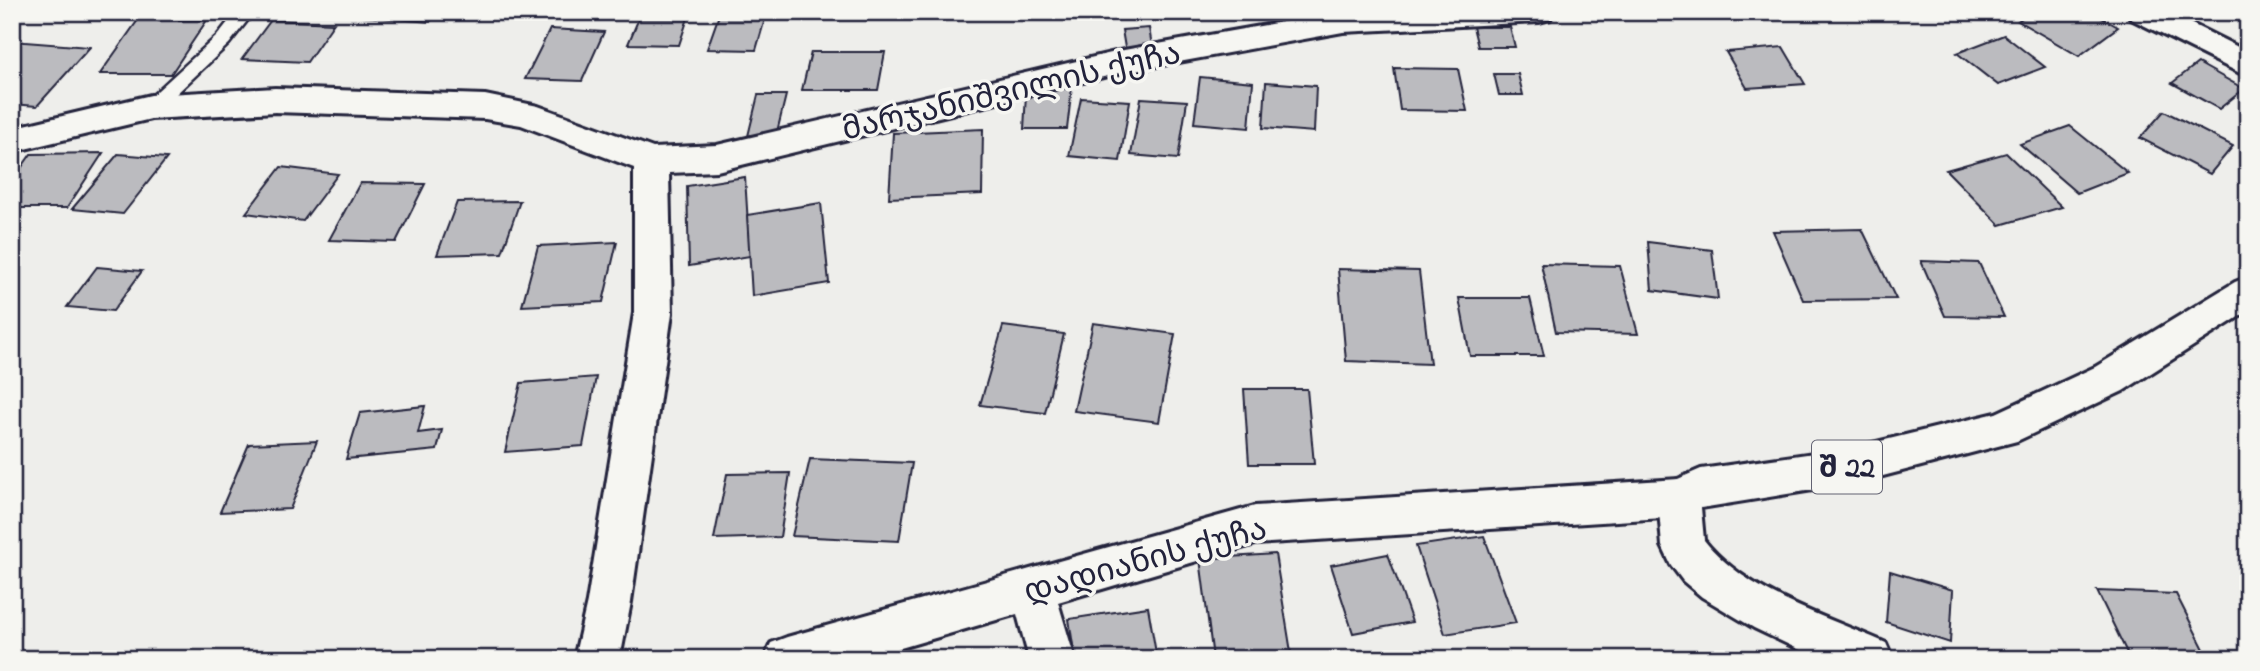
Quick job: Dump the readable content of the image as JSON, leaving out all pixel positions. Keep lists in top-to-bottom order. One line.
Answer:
{"streets":{"street":["მარჯანიშვილის ქუჩა","შ 22","დადიანის ქუჩა"]},"crossings":[["შ 22","დადიანის ქუჩა"]]}
